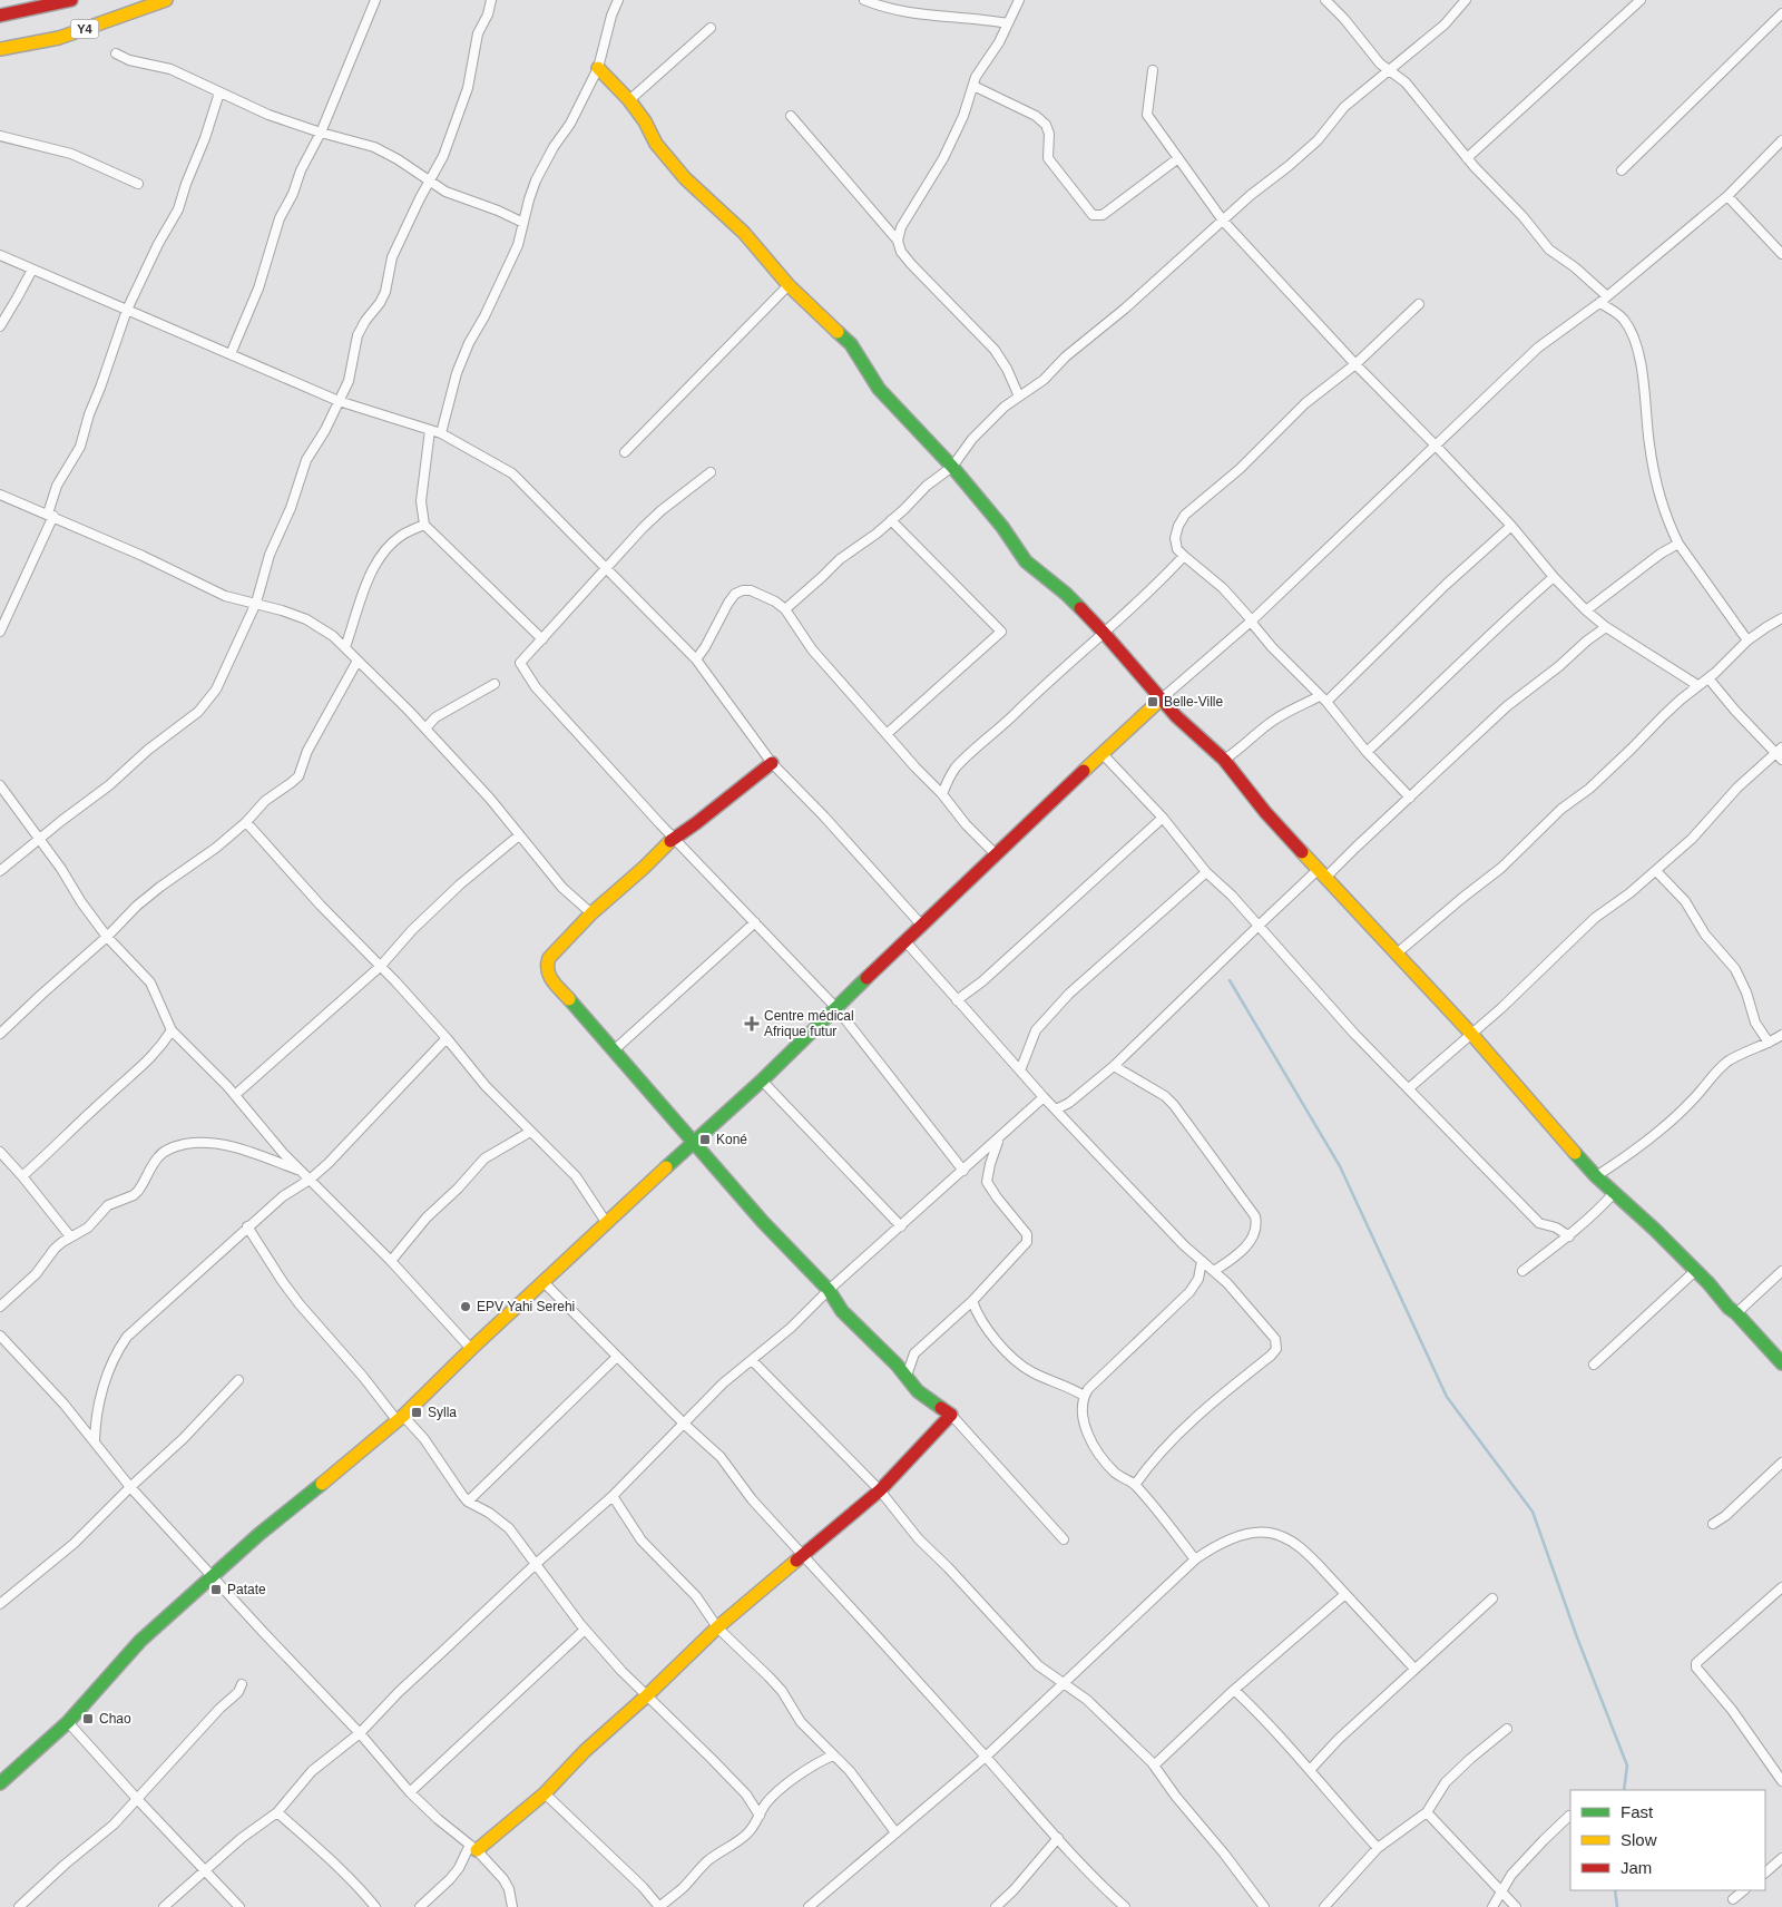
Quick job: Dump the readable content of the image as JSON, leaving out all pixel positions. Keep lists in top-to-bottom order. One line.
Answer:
{"streets":{"main road":["Y4"]},"places":{"transit":["Belle-Ville","Koné","Sylla","Patate","Chao"],"health":["Centre médical Afrique futur"],"other":["EPV Yahi Serehi"]},"legend":["Fast","Slow","Jam"]}
